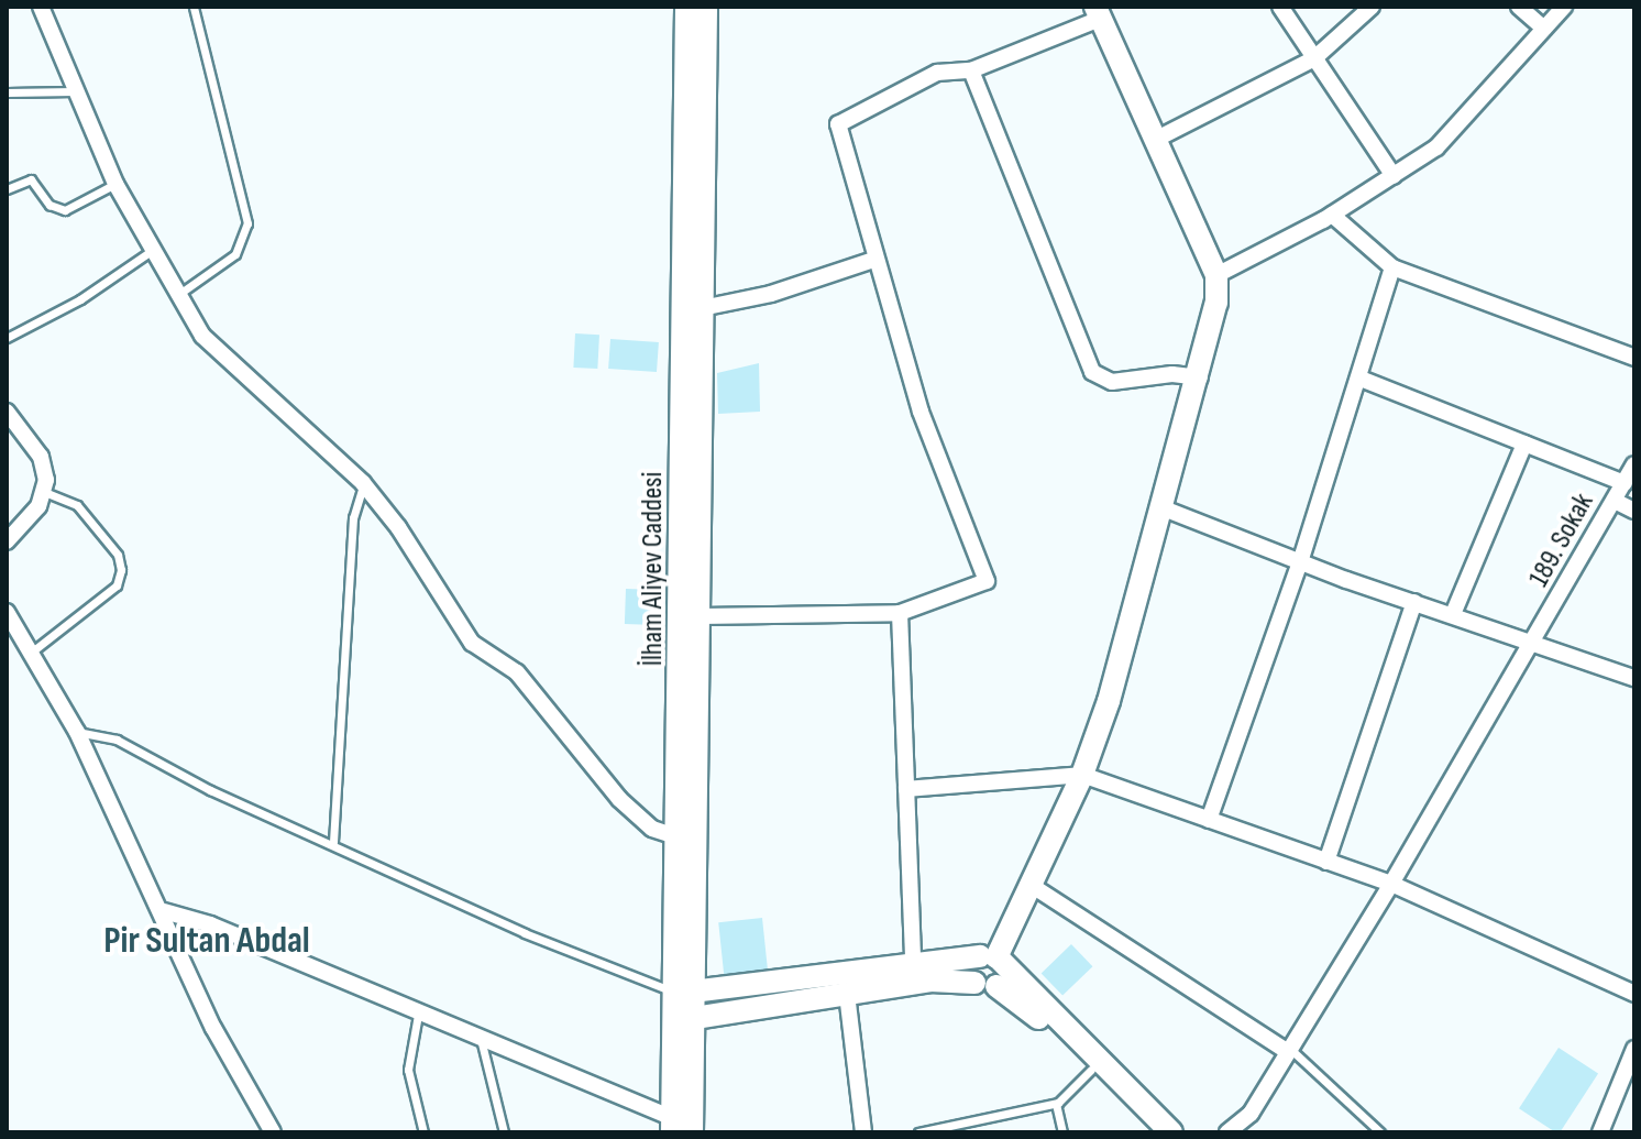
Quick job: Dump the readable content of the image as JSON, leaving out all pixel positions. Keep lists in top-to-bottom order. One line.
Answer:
{"streets":{"main road":["İlham Aliyev Caddesi"],"street":["189. Sokak"]},"districts":["Pir Sultan Abdal"]}
